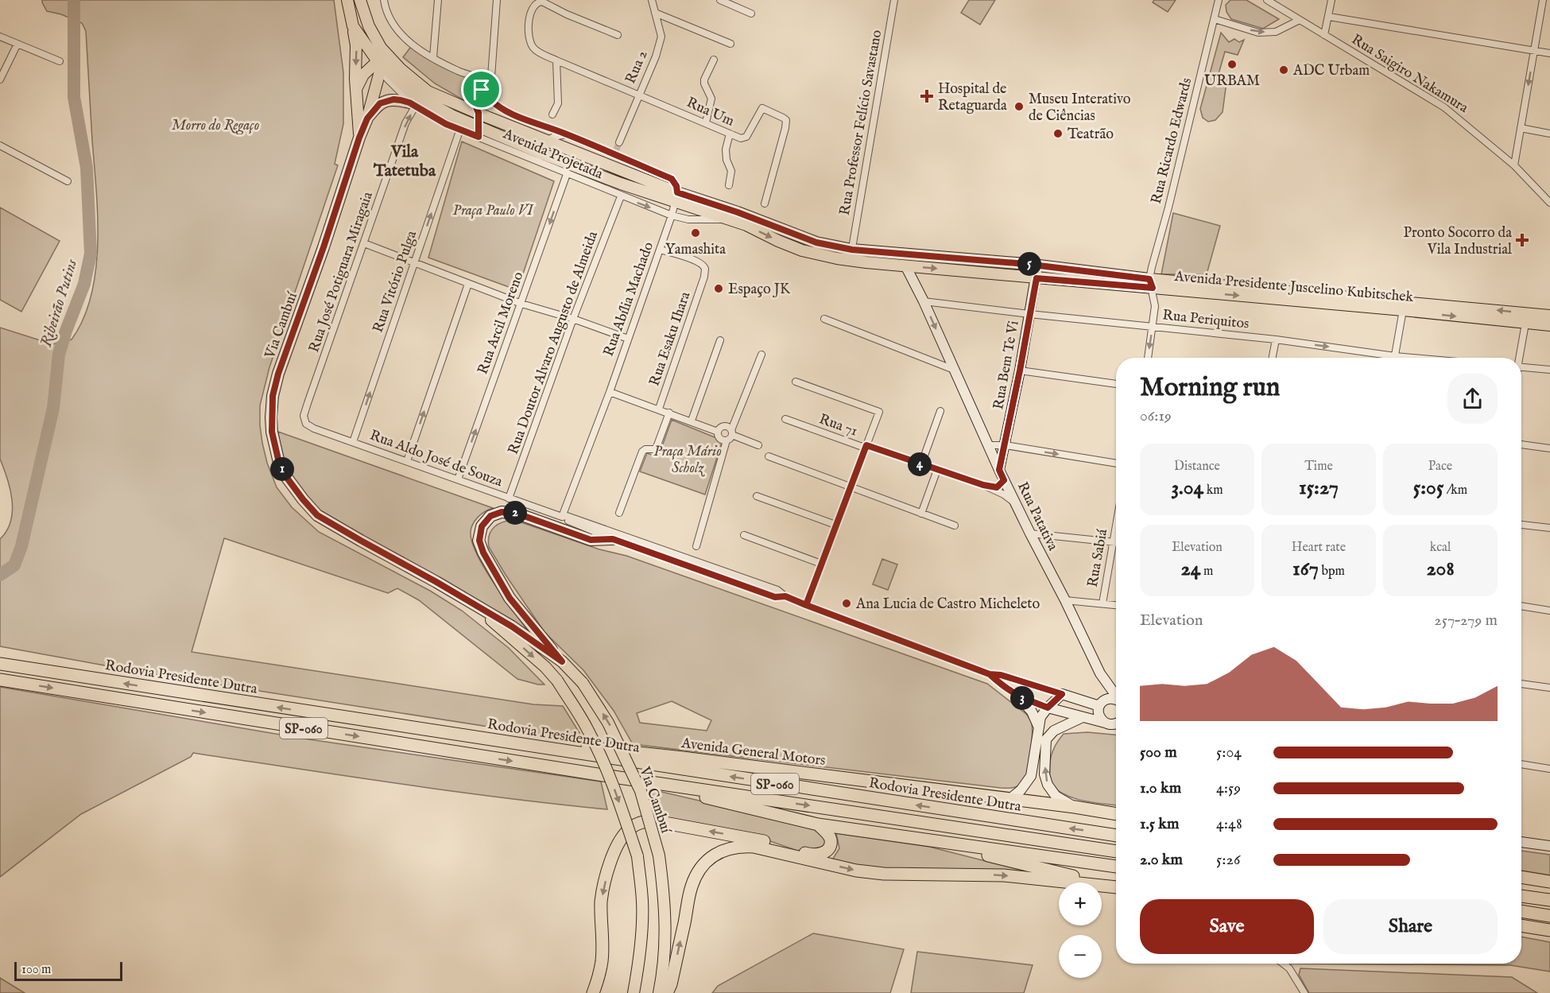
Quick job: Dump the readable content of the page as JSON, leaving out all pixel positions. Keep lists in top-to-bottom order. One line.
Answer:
{"streets":{"highway":["Rodovia Presidente Dutra","SP-060","Avenida General Motors"],"main road":["Avenida Presidente Juscelino Kubitschek","Via Cambuí","Rua Bem Te Vi","Rua Patativa"],"street":["Rua 2","Rua Saigiro Nakamura","Rua Um","Rua Professor Felício Savastano","Rua Ricardo Edwards","Avenida Projetada","Rua José Potiguara Miragaia","Rua Vitório Pulga","Rua Abília Machado","Rua Periquitos","Rua Arcil Moreno","Rua Esaku Ihara","Rua Doutor Alvaro Augusto de Almeida","Rua 71","Rua Aldo José de Souza","Rua Sabiá"]},"crossings":[["Rua 2","Rua Um"],["Rua Professor Felício Savastano","Avenida Presidente Juscelino Kubitschek"],["Rua Ricardo Edwards","Avenida Presidente Juscelino Kubitschek"],["Avenida Projetada","Avenida Presidente Juscelino Kubitschek"],["Avenida Projetada","Rua Abília Machado"],["Avenida Projetada","Rua Arcil Moreno"],["Avenida Projetada","Rua Doutor Alvaro Augusto de Almeida"],["Rua José Potiguara Miragaia","Rua Aldo José de Souza"],["Rua Vitório Pulga","Rua Aldo José de Souza"],["Avenida Presidente Juscelino Kubitschek","Rua Abília Machado"],["Avenida Presidente Juscelino Kubitschek","Via Cambuí"],["Avenida Presidente Juscelino Kubitschek","Rua Bem Te Vi"],["Avenida Presidente Juscelino Kubitschek","Rua Patativa"],["Rua Abília Machado","Rua Esaku Ihara"],["Rua Abília Machado","Rua Aldo José de Souza"],["Rua Periquitos","Rua Bem Te Vi"],["Rua Periquitos","Rua Patativa"],["Rua Arcil Moreno","Rua Aldo José de Souza"],["Rua Doutor Alvaro Augusto de Almeida","Rua Aldo José de Souza"],["Rua Bem Te Vi","Rua Patativa"],["Rua 71","Rua Patativa"],["Rodovia Presidente Dutra","Avenida General Motors"]],"one_way":["Rua José Potiguara Miragaia"],"districts":["Vila Tatetuba"],"water":["Ribeirão Putins"],"parks":["Morro do Regaço","Praça Paulo VI","Praça Mário Scholz"],"places":{"other":["URBAM","ADC Urbam","Museu Interativo de Ciências","Teatrão","Yamashita","Espaço JK","Ana Lucia de Castro Micheleto"],"health":["Hospital de Retaguarda","Pronto Socorro da Vila Industrial"]},"scale_bar":"100 m","page":{"pins":["5","4","1","2","3"],"heading":["Morning run","06:19"],"stats":[["Distance","3.04 km"],["Time","15:27"],["Pace","5:05 /km"],["Elevation","24 m"],["Heart rate","167 bpm"],["kcal","208"]],"chart":["Elevation","257–279 m"],"list":[{"name":"500 m","note":"5:04"},{"name":"1.0 km","note":"4:59"},{"name":"1.5 km","note":"4:48"},{"name":"2.0 km","note":"5:26"}],"map_buttons":["+","−"],"buttons":["Save","Share"],"scale":"100 m"}}
